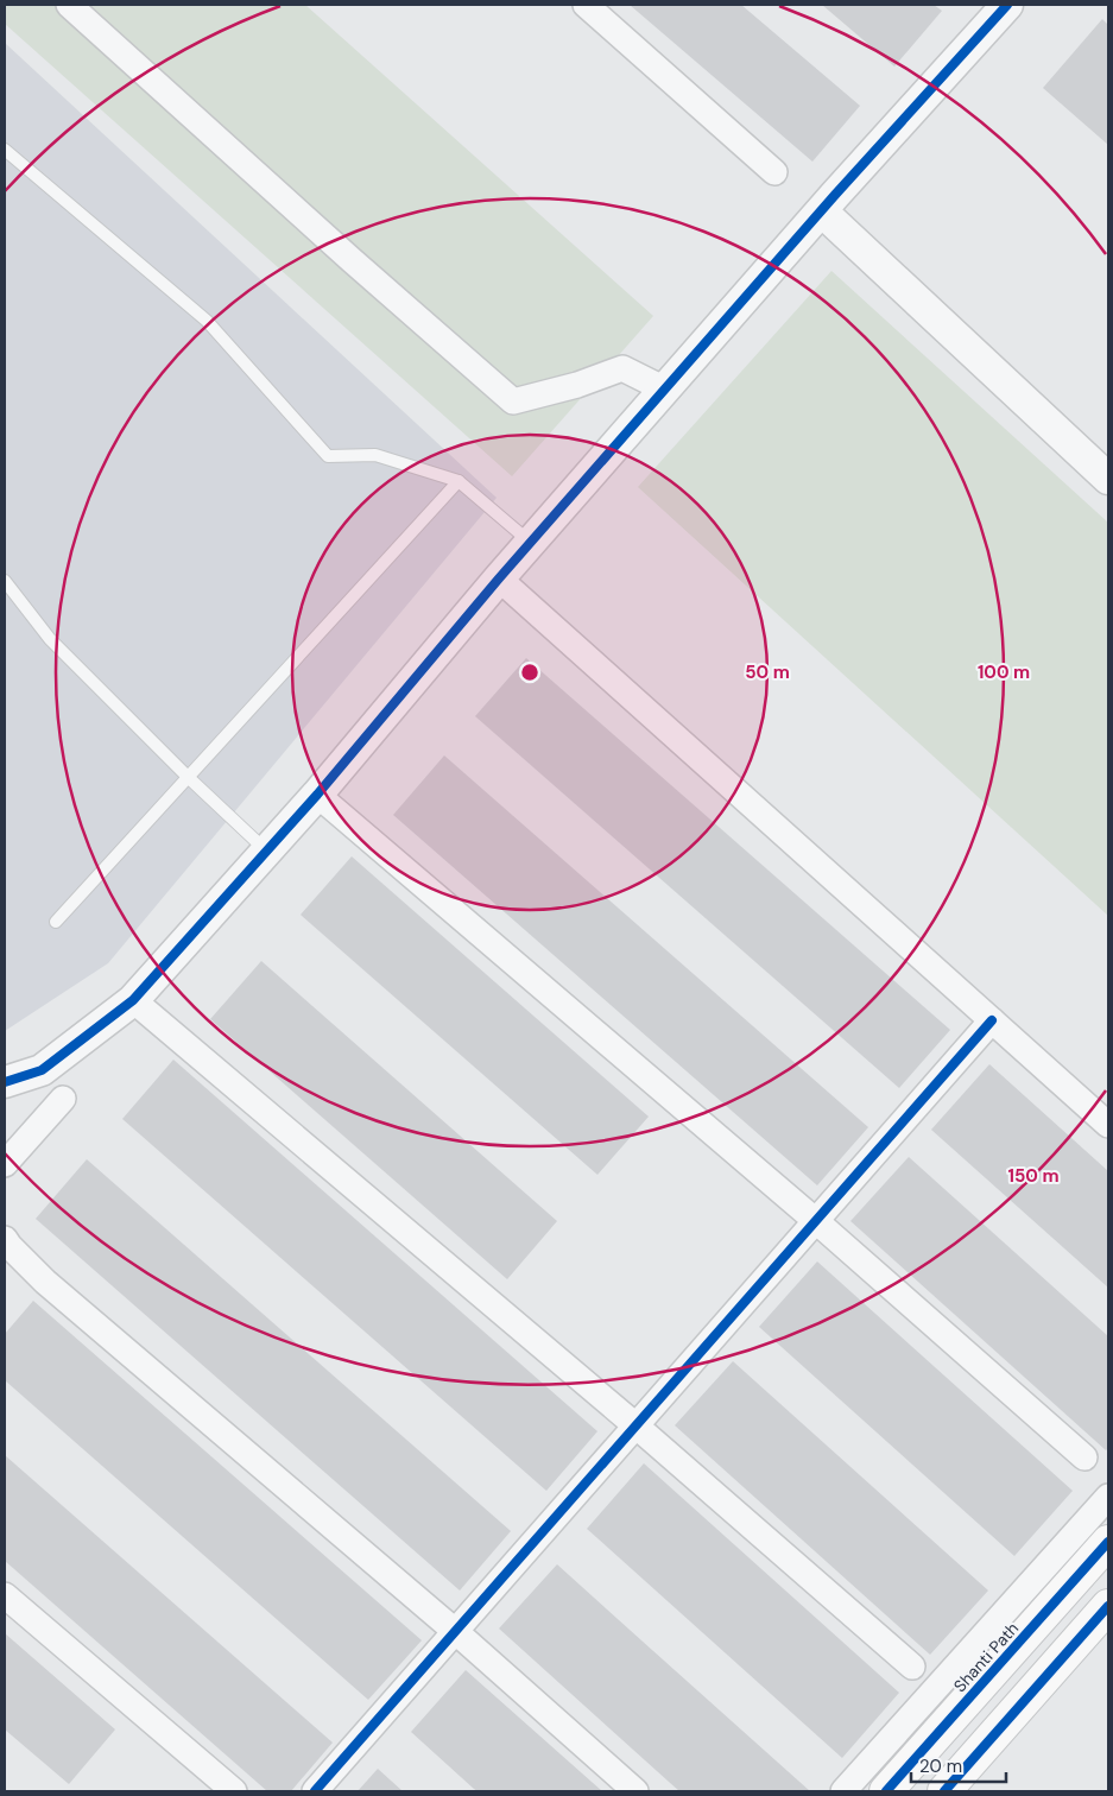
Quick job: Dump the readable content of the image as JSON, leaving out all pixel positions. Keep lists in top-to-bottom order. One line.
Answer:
{"streets":{"main road":["Shanti Path"]},"scale_bar":"20 m","rings":["50 m","100 m","150 m"]}
